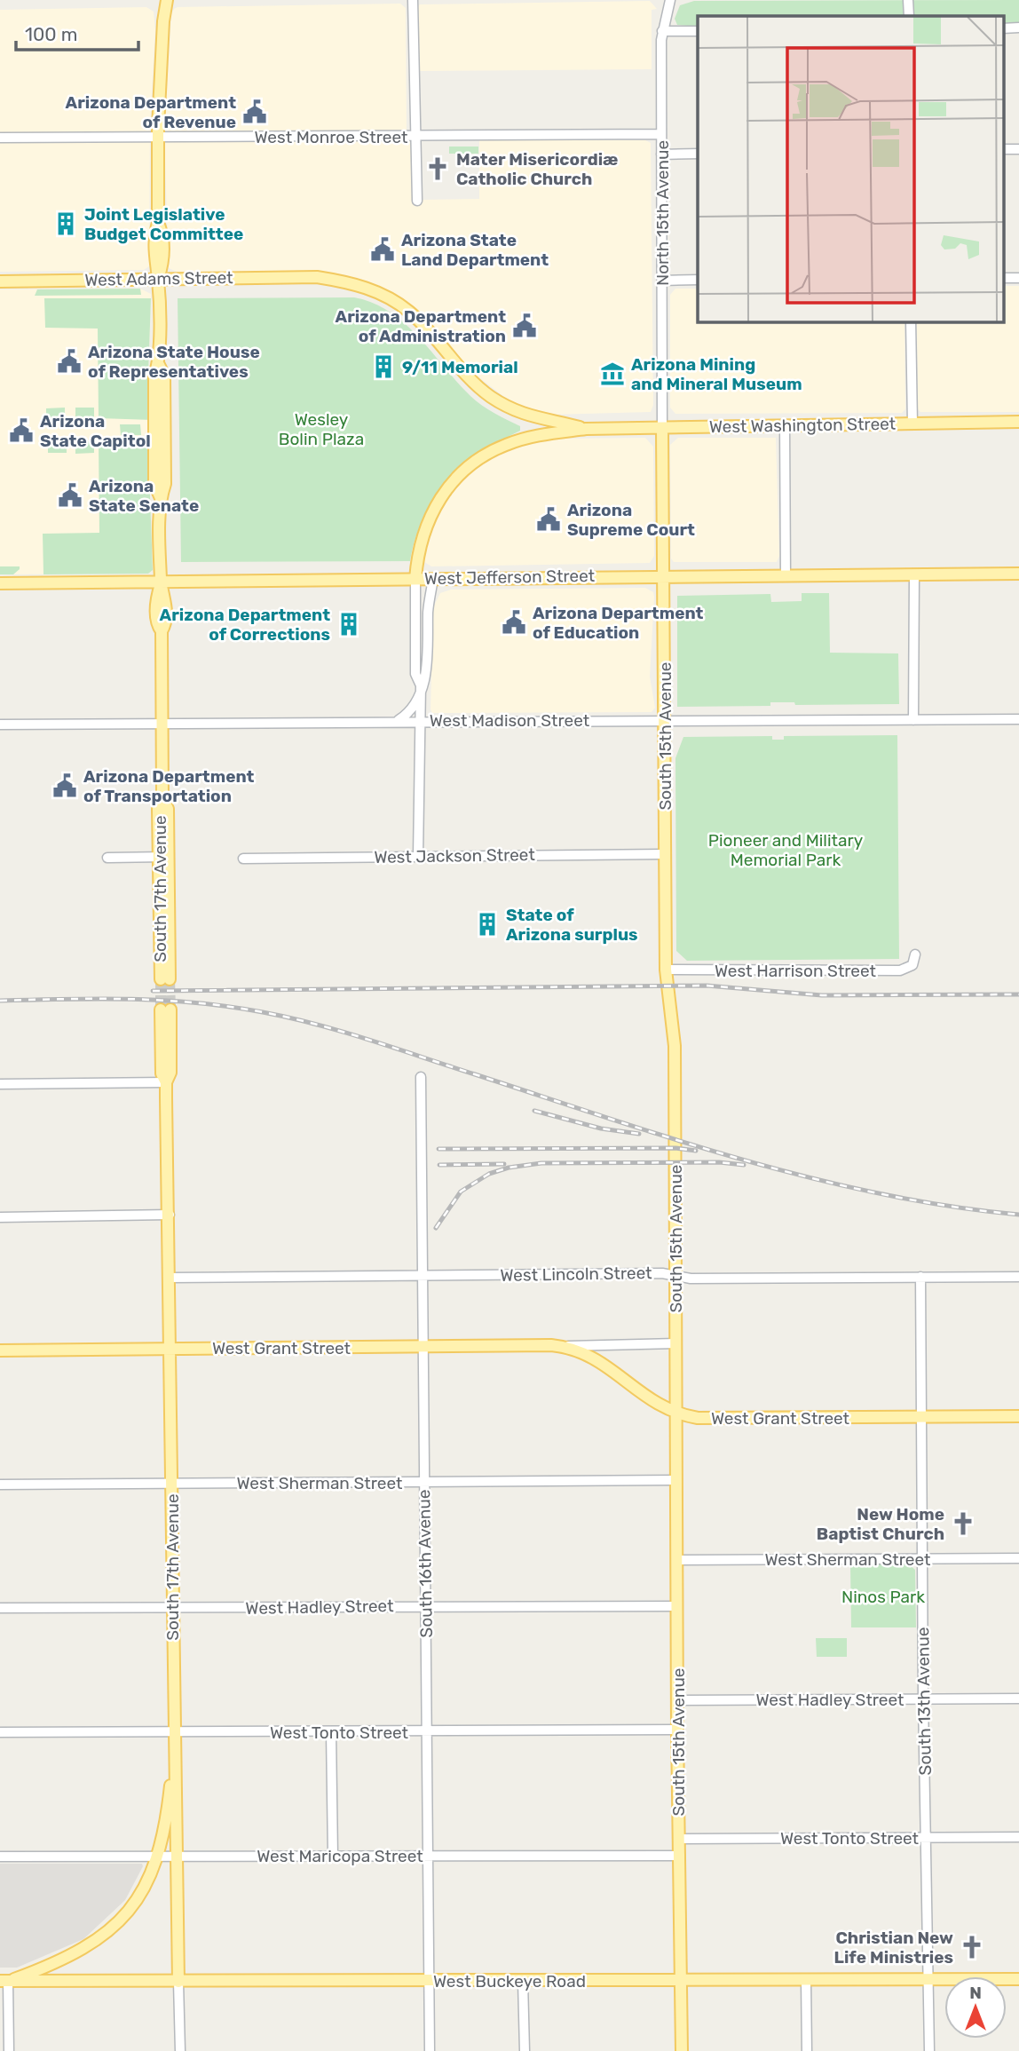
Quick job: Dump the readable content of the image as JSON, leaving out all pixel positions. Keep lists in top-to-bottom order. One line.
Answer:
{"streets":{"main road":["West Adams Street","West Washington Street","West Jefferson Street","South 15th Avenue","South 17th Avenue","West Grant Street","West Buckeye Road"],"street":["West Monroe Street","North 15th Avenue","West Madison Street","West Jackson Street","West Harrison Street","West Lincoln Street","West Sherman Street","South 16th Avenue","West Hadley Street","South 13th Avenue","West Tonto Street","West Maricopa Street"]},"crossings":[["West Monroe Street","North 15th Avenue"],["West Monroe Street","South 17th Avenue"],["North 15th Avenue","West Washington Street"],["North 15th Avenue","South 15th Avenue"],["West Adams Street","West Washington Street"],["West Adams Street","South 17th Avenue"],["West Washington Street","West Jefferson Street"],["West Washington Street","South 15th Avenue"],["West Jefferson Street","South 15th Avenue"],["West Jefferson Street","South 17th Avenue"],["West Madison Street","South 15th Avenue"],["West Madison Street","South 17th Avenue"],["South 15th Avenue","West Jackson Street"],["South 15th Avenue","West Harrison Street"],["South 15th Avenue","West Lincoln Street"],["South 15th Avenue","West Grant Street"],["South 15th Avenue","West Sherman Street"],["South 15th Avenue","West Hadley Street"],["South 15th Avenue","West Tonto Street"],["South 15th Avenue","West Maricopa Street"],["South 15th Avenue","West Buckeye Road"],["South 17th Avenue","West Lincoln Street"],["South 17th Avenue","West Grant Street"],["South 17th Avenue","West Sherman Street"],["South 17th Avenue","West Hadley Street"],["South 17th Avenue","West Tonto Street"],["South 17th Avenue","West Maricopa Street"],["South 17th Avenue","West Buckeye Road"],["West Lincoln Street","South 16th Avenue"],["West Lincoln Street","South 13th Avenue"],["West Grant Street","South 16th Avenue"],["West Grant Street","South 13th Avenue"],["West Sherman Street","South 16th Avenue"],["West Sherman Street","South 13th Avenue"],["South 16th Avenue","West Hadley Street"],["South 16th Avenue","West Tonto Street"],["South 16th Avenue","West Maricopa Street"],["South 16th Avenue","West Buckeye Road"],["West Hadley Street","South 13th Avenue"],["South 13th Avenue","West Tonto Street"],["South 13th Avenue","West Buckeye Road"]],"parks":["Wesley Bolin Plaza","Pioneer and Military Memorial Park","Ninos Park"],"places":{"public building":["Arizona Department of Revenue","Arizona State Land Department","Arizona Department of Administration","Arizona State House of Representatives","Arizona State Capitol","Arizona State Senate","Arizona Supreme Court","Arizona Department of Education","Arizona Department of Transportation"],"church":["Mater Misericordiæ Catholic Church","New Home Baptist Church","Christian New Life Ministries"],"building":["Joint Legislative Budget Committee","9/11 Memorial","Arizona Department of Corrections","State of Arizona surplus"],"museum":["Arizona Mining and Mineral Museum"]},"scale_bar":"100 m","north":"top"}
